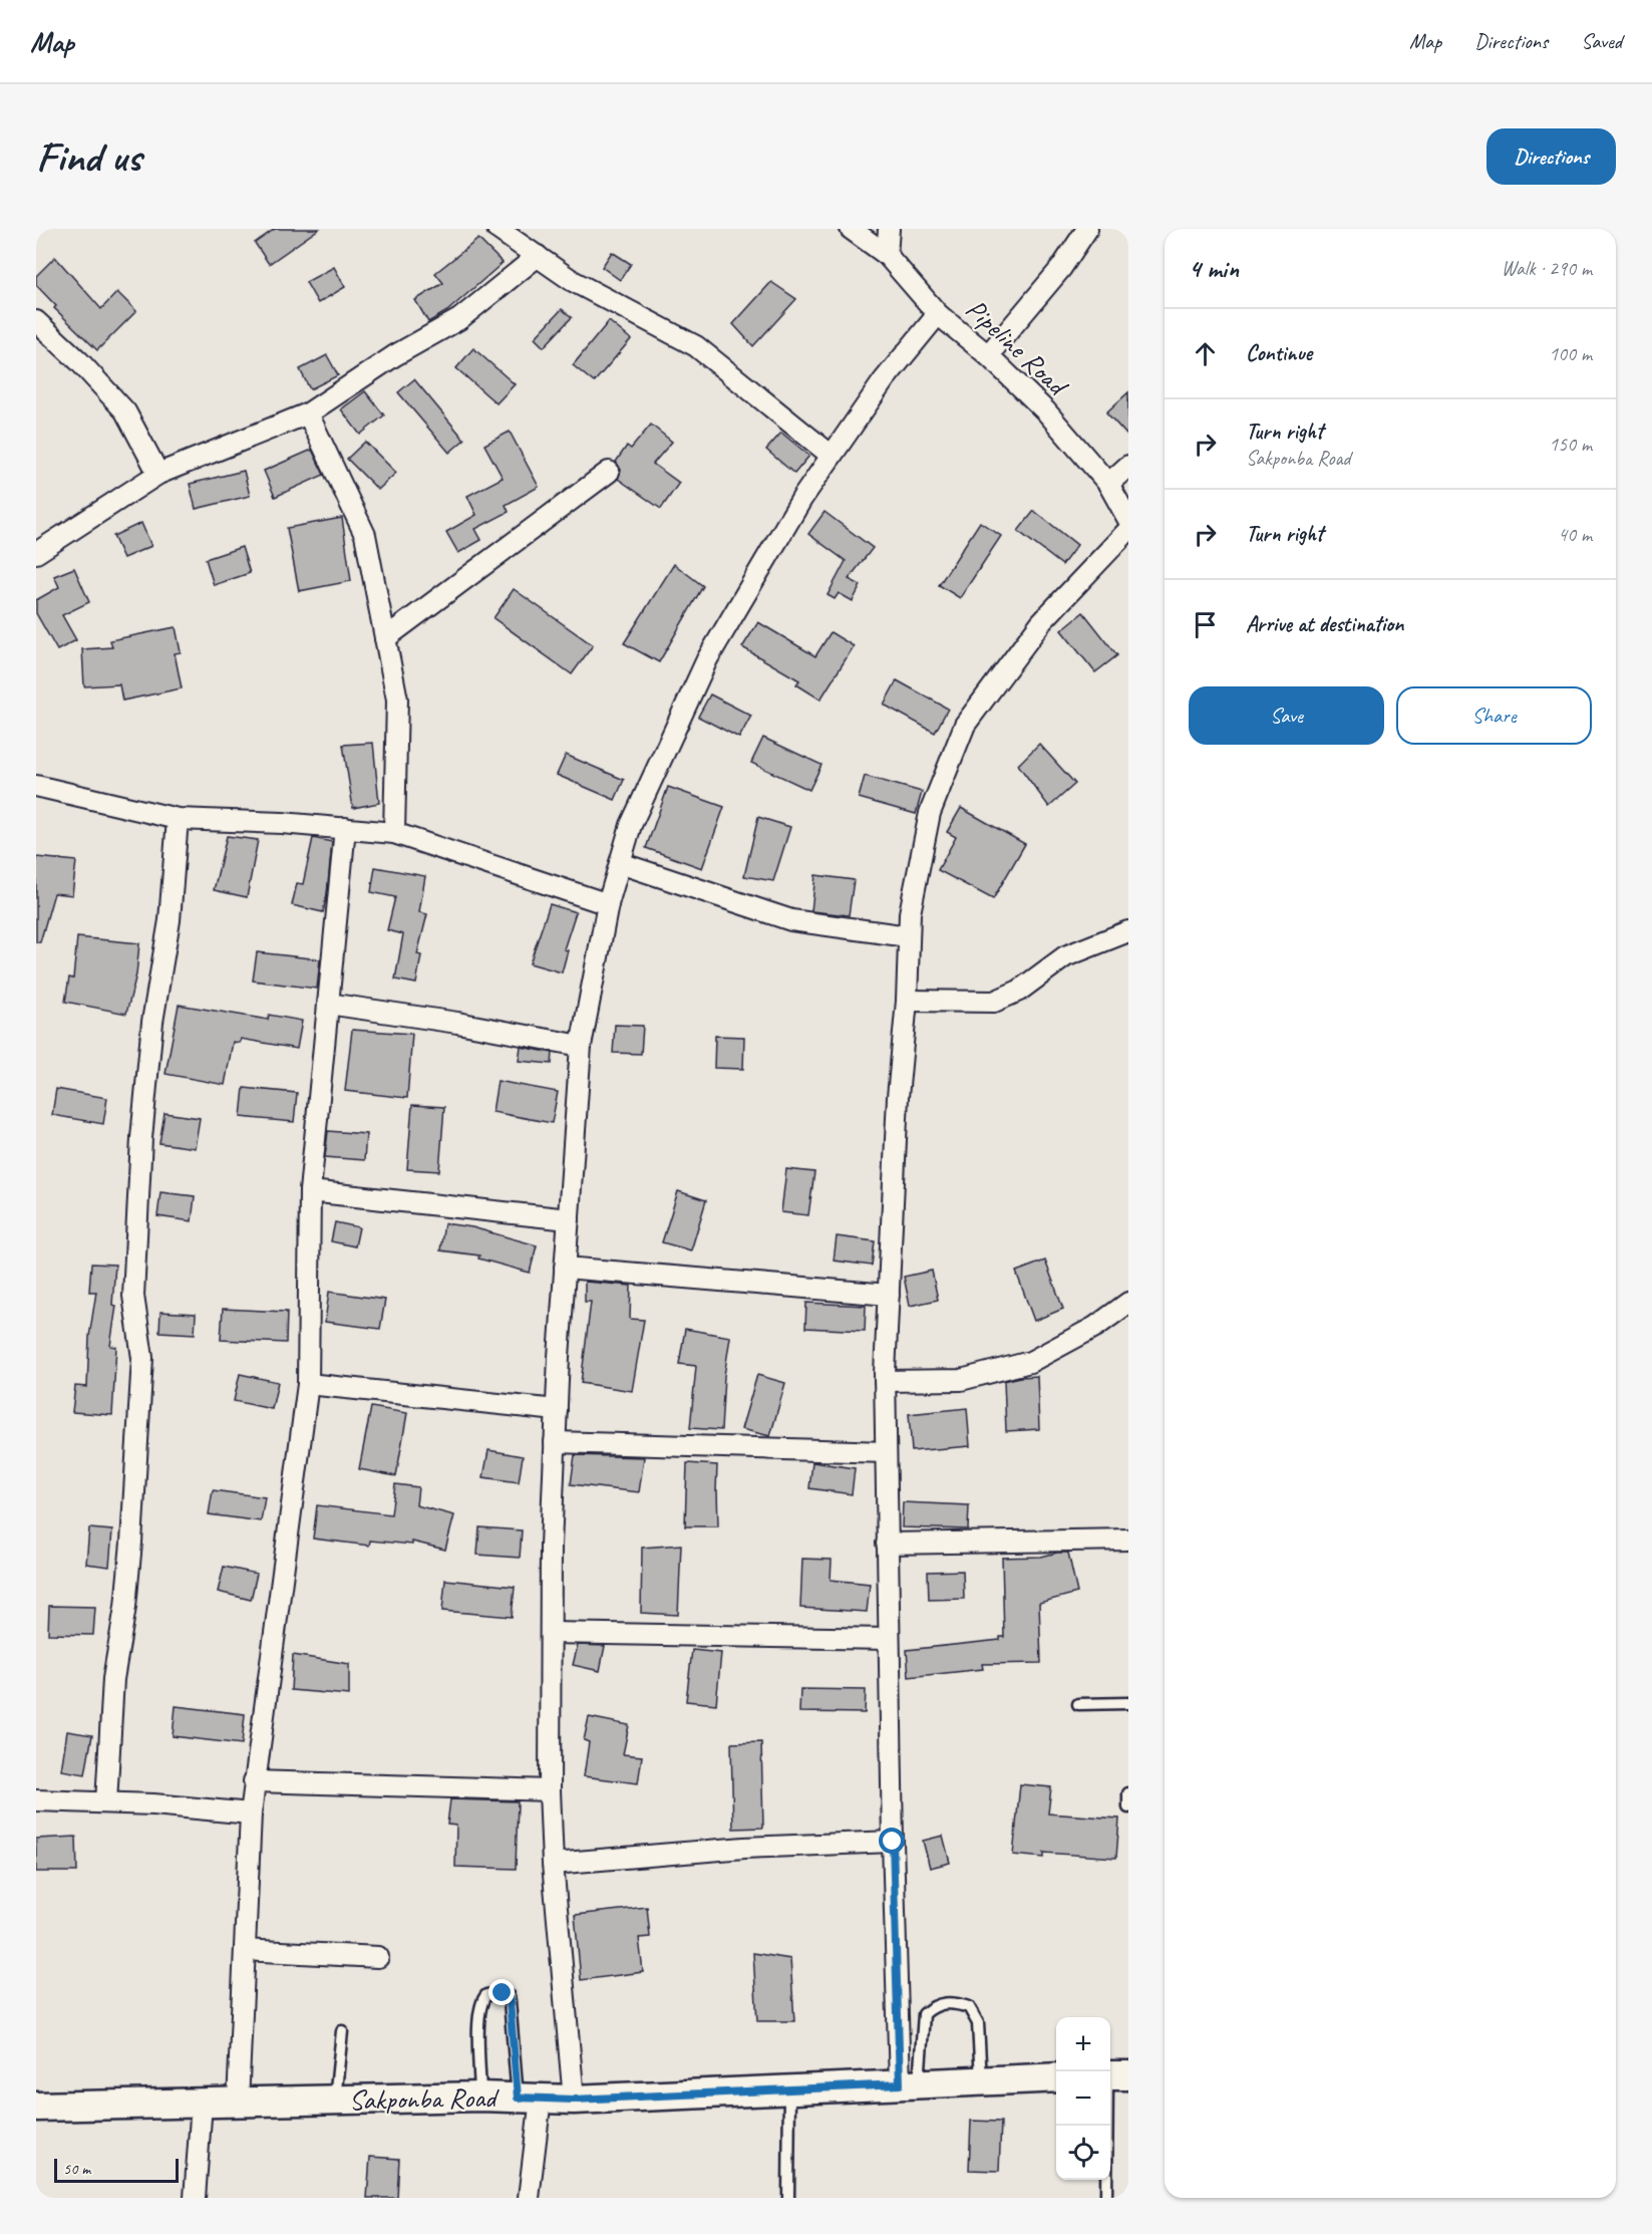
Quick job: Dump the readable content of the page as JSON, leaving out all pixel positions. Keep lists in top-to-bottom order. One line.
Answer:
{"streets":{"main road":["Sakponba Road"],"street":["Pipeline Road"]},"scale_bar":"50 m","page":{"header":"Map","nav":["Map","Directions","Saved"],"buttons":["Directions",["Save","Share"]],"title":"Find us","heading":["4 min","Walk · 290 m"],"list":[["Continue","100 m"],["Turn right","Sakponba Road","150 m"],["Turn right","40 m"],"Arrive at destination"],"map_buttons":["+","−"],"scale":"50 m"}}
